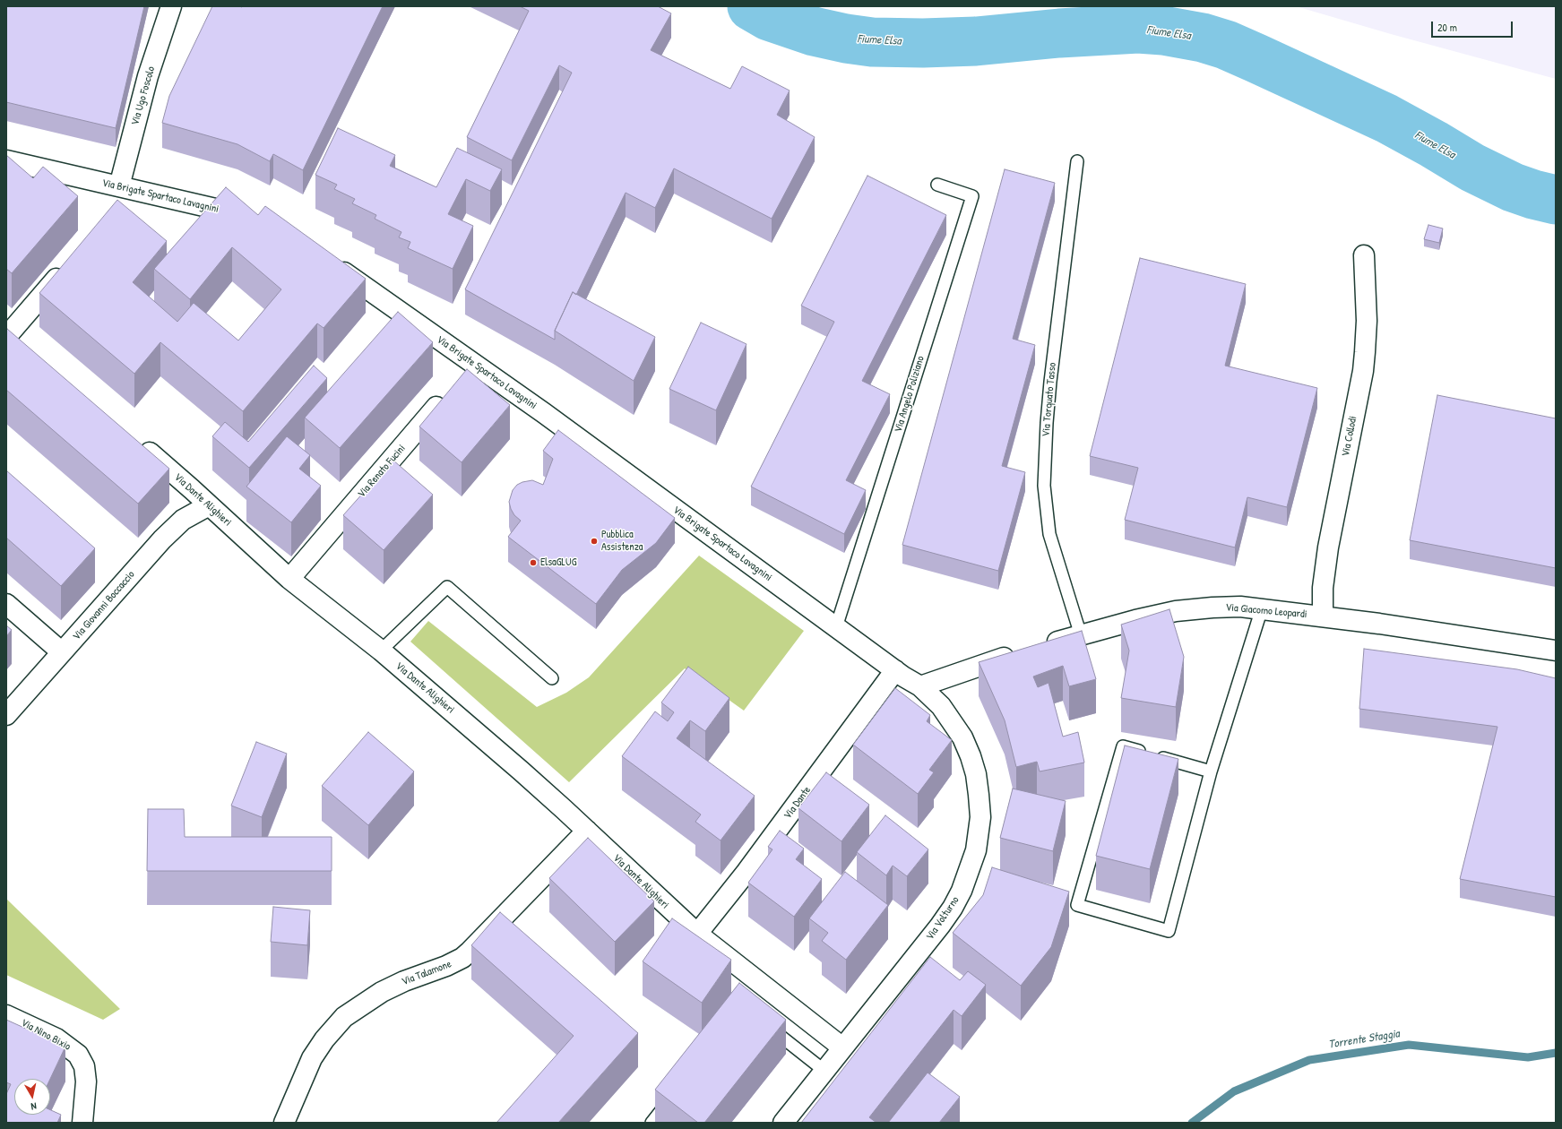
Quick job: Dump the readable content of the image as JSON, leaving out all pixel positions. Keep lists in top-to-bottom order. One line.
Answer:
{"streets":{"street":["Via Ugo Foscolo","Via Brigate Spartaco Lavagnini","Via Collodi","Via Renato Fucini","Via Dante Alighieri","Via Giovanni Boccaccio","Via Giacomo Leopardi","Via Dante","Via Volturno","Via Talamone","Via Nino Bixio"],"lane":["Via Angelo Poliziano","Via Torquato Tasso"]},"crossings":[["Via Ugo Foscolo","Via Brigate Spartaco Lavagnini"],["Via Brigate Spartaco Lavagnini","Via Angelo Poliziano"],["Via Brigate Spartaco Lavagnini","Via Dante"],["Via Brigate Spartaco Lavagnini","Via Volturno"],["Via Torquato Tasso","Via Giacomo Leopardi"],["Via Collodi","Via Giacomo Leopardi"],["Via Renato Fucini","Via Dante Alighieri"],["Via Dante Alighieri","Via Giovanni Boccaccio"],["Via Dante Alighieri","Via Dante"],["Via Dante Alighieri","Via Volturno"],["Via Dante Alighieri","Via Talamone"]],"water":["Fiume Elsa","Torrente Staggia"],"places":["Pubblica Assistenza","ElsaGLUG"],"scale_bar":"20 m","north":"bottom"}
